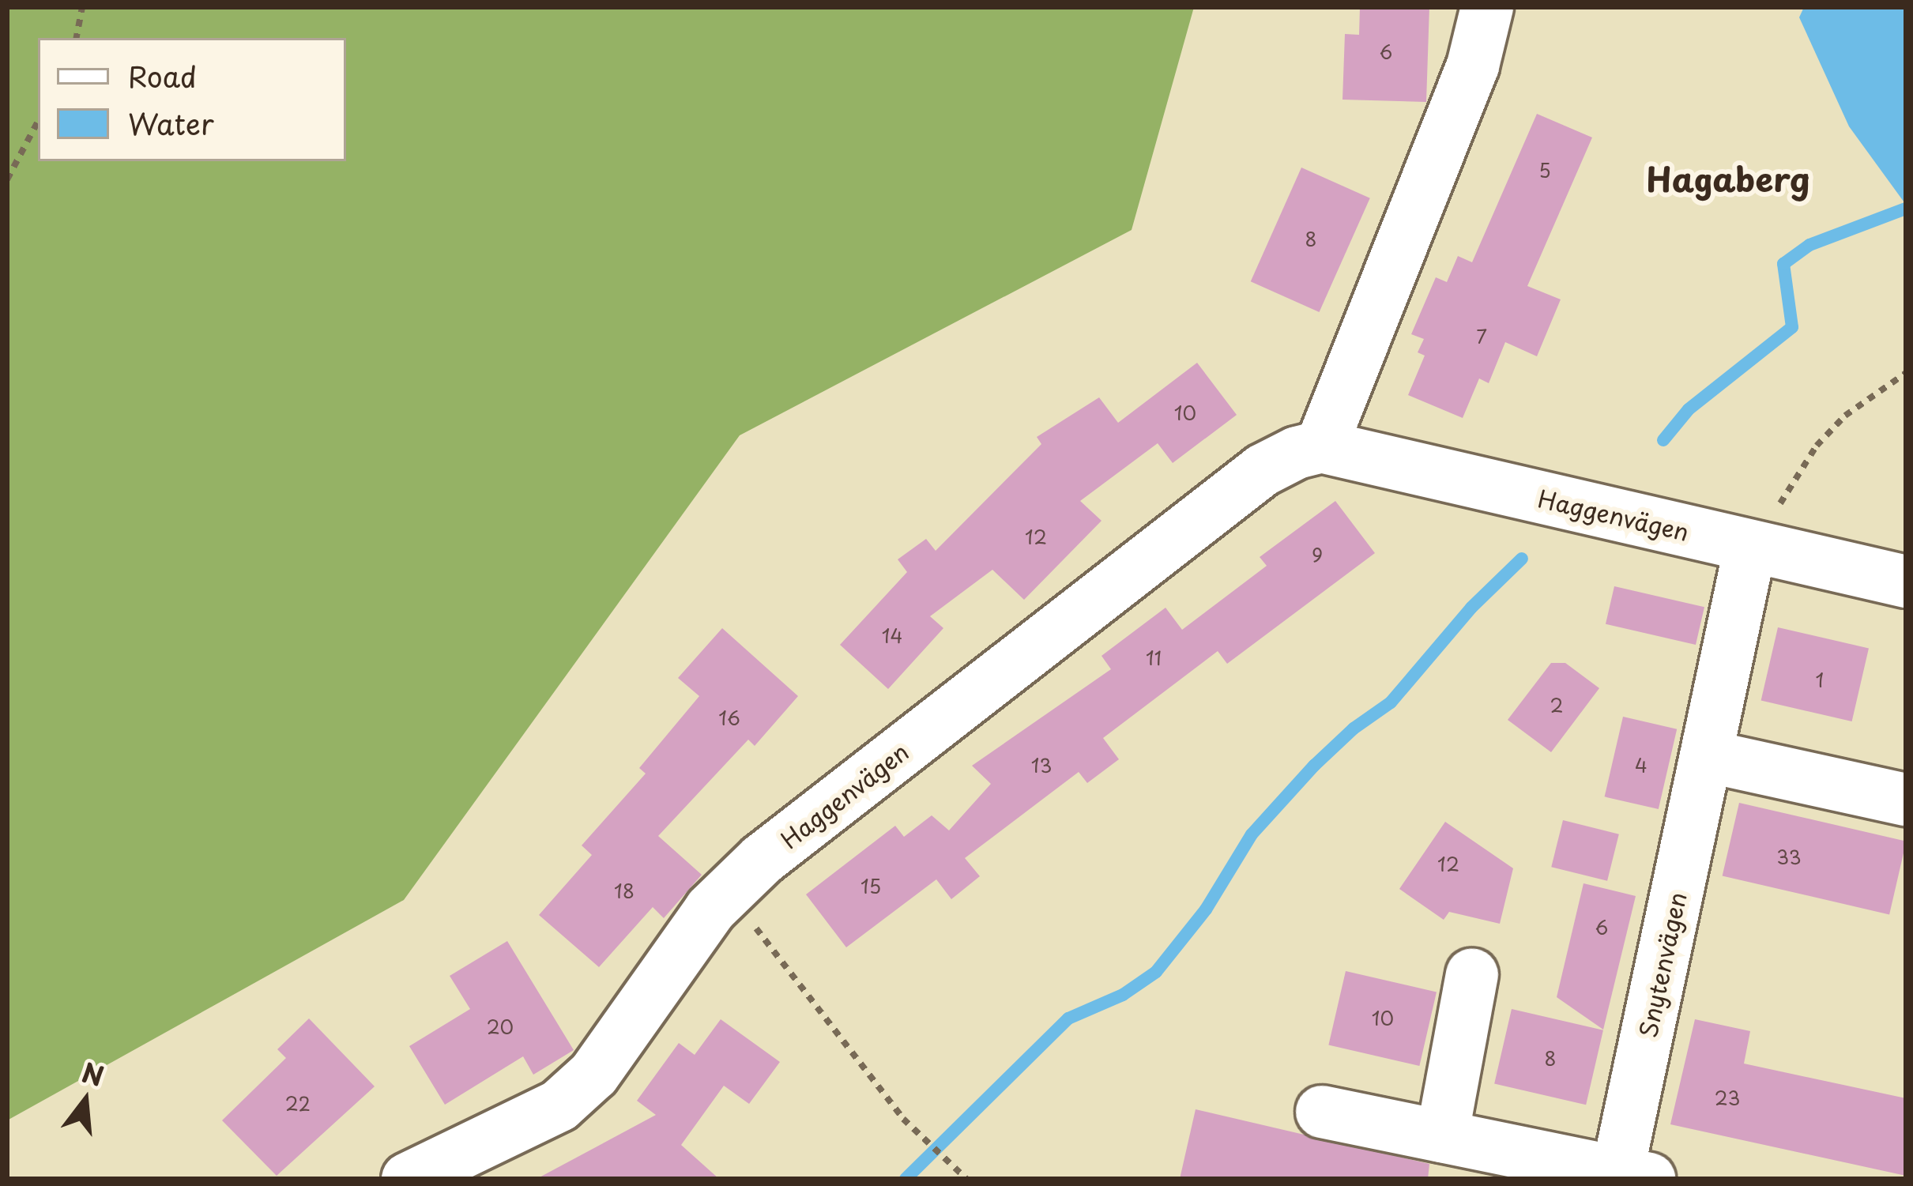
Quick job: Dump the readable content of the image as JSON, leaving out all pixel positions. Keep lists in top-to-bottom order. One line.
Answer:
{"streets":{"street":["Haggenvägen","Snytenvägen"]},"crossings":[["Haggenvägen","Snytenvägen"]],"districts":["Hagaberg"],"house_numbers":["6","5","8","7","10","12","9","14","11","1","2","16","13","4","33","12","15","18","6","10","20","8","23","22"],"legend":["Road","Water"],"north":"top"}
